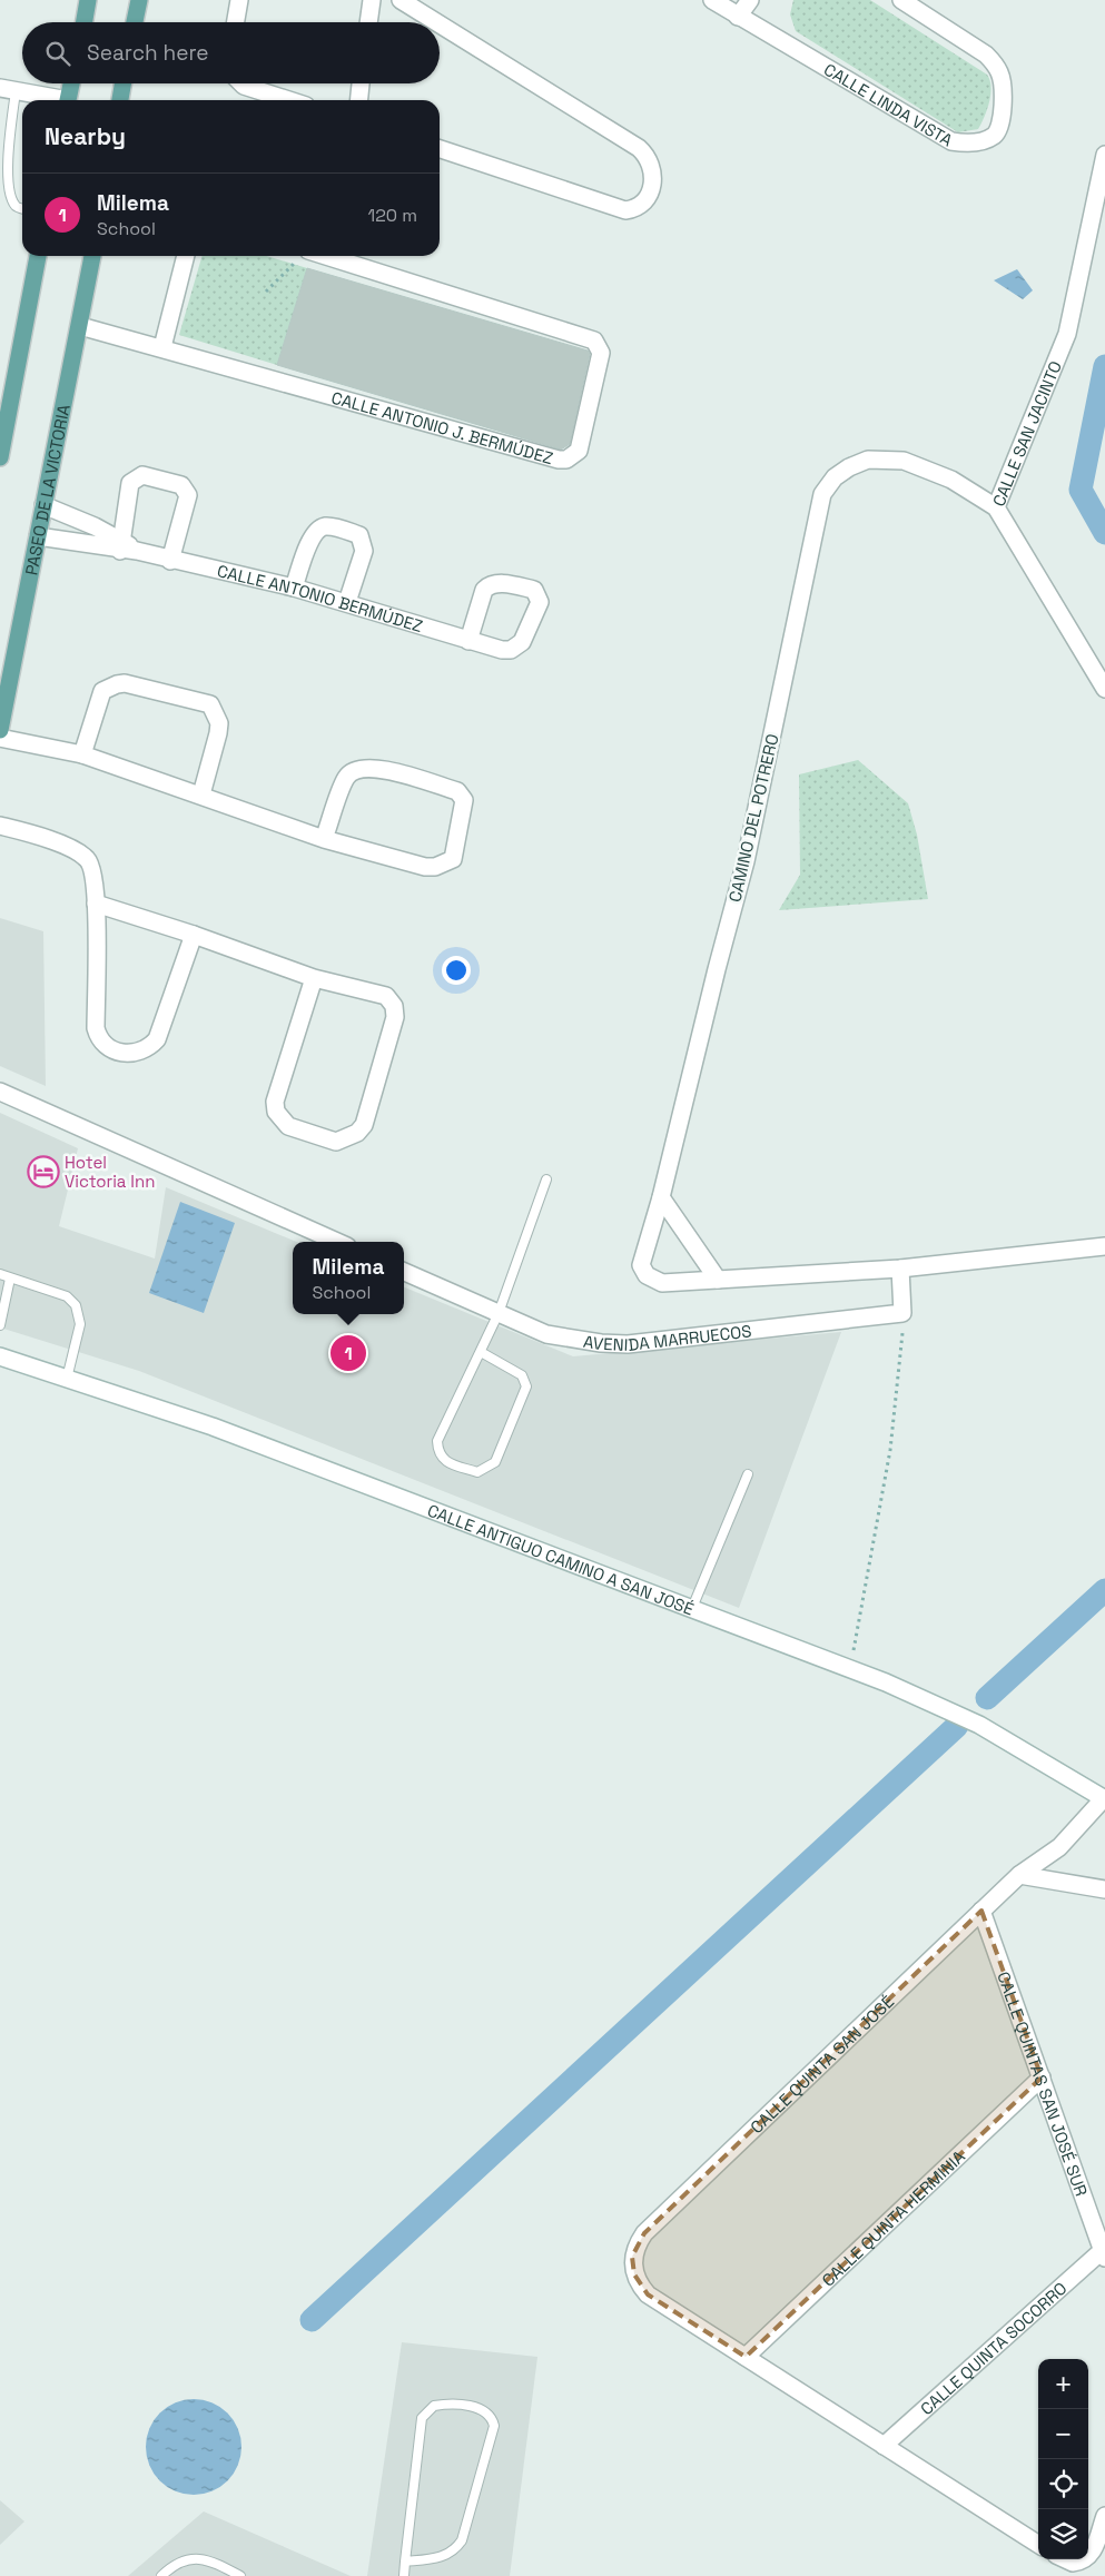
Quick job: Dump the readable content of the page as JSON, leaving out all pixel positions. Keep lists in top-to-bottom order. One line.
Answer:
{"streets":{"main road":["PASEO DE LA VICTORIA"],"street":["CALLE LINDA VISTA","CALLE ANTONIO J. BERMÚDEZ","CALLE SAN JACINTO","CALLE ANTONIO BERMÚDEZ","CAMINO DEL POTRERO","AVENIDA MARRUECOS","CALLE ANTIGUO CAMINO A SAN JOSÉ","CALLE QUINTA SAN JOSÉ","CALLE QUINTAS SAN JOSÉ SUR","CALLE QUINTA HERMINIA","CALLE QUINTA SOCORRO"]},"crossings":[["CALLE ANTONIO J. BERMÚDEZ","PASEO DE LA VICTORIA"],["CALLE SAN JACINTO","CAMINO DEL POTRERO"],["PASEO DE LA VICTORIA","CALLE ANTONIO BERMÚDEZ"],["CALLE ANTIGUO CAMINO A SAN JOSÉ","CALLE QUINTA SAN JOSÉ"],["CALLE QUINTA SAN JOSÉ","CALLE QUINTAS SAN JOSÉ SUR"],["CALLE QUINTA SAN JOSÉ","CALLE QUINTA HERMINIA"],["CALLE QUINTAS SAN JOSÉ SUR","CALLE QUINTA HERMINIA"],["CALLE QUINTAS SAN JOSÉ SUR","CALLE QUINTA SOCORRO"]],"places":{"hotel":["Hotel Victoria Inn"]},"page":{"search":"Search here","heading":"Nearby","list":[{"mark":"1","name":"Milema","note":"School","value":"120 m"}],"popup":["Milema","School"],"pins":"1","map_buttons":["+","−"]}}
